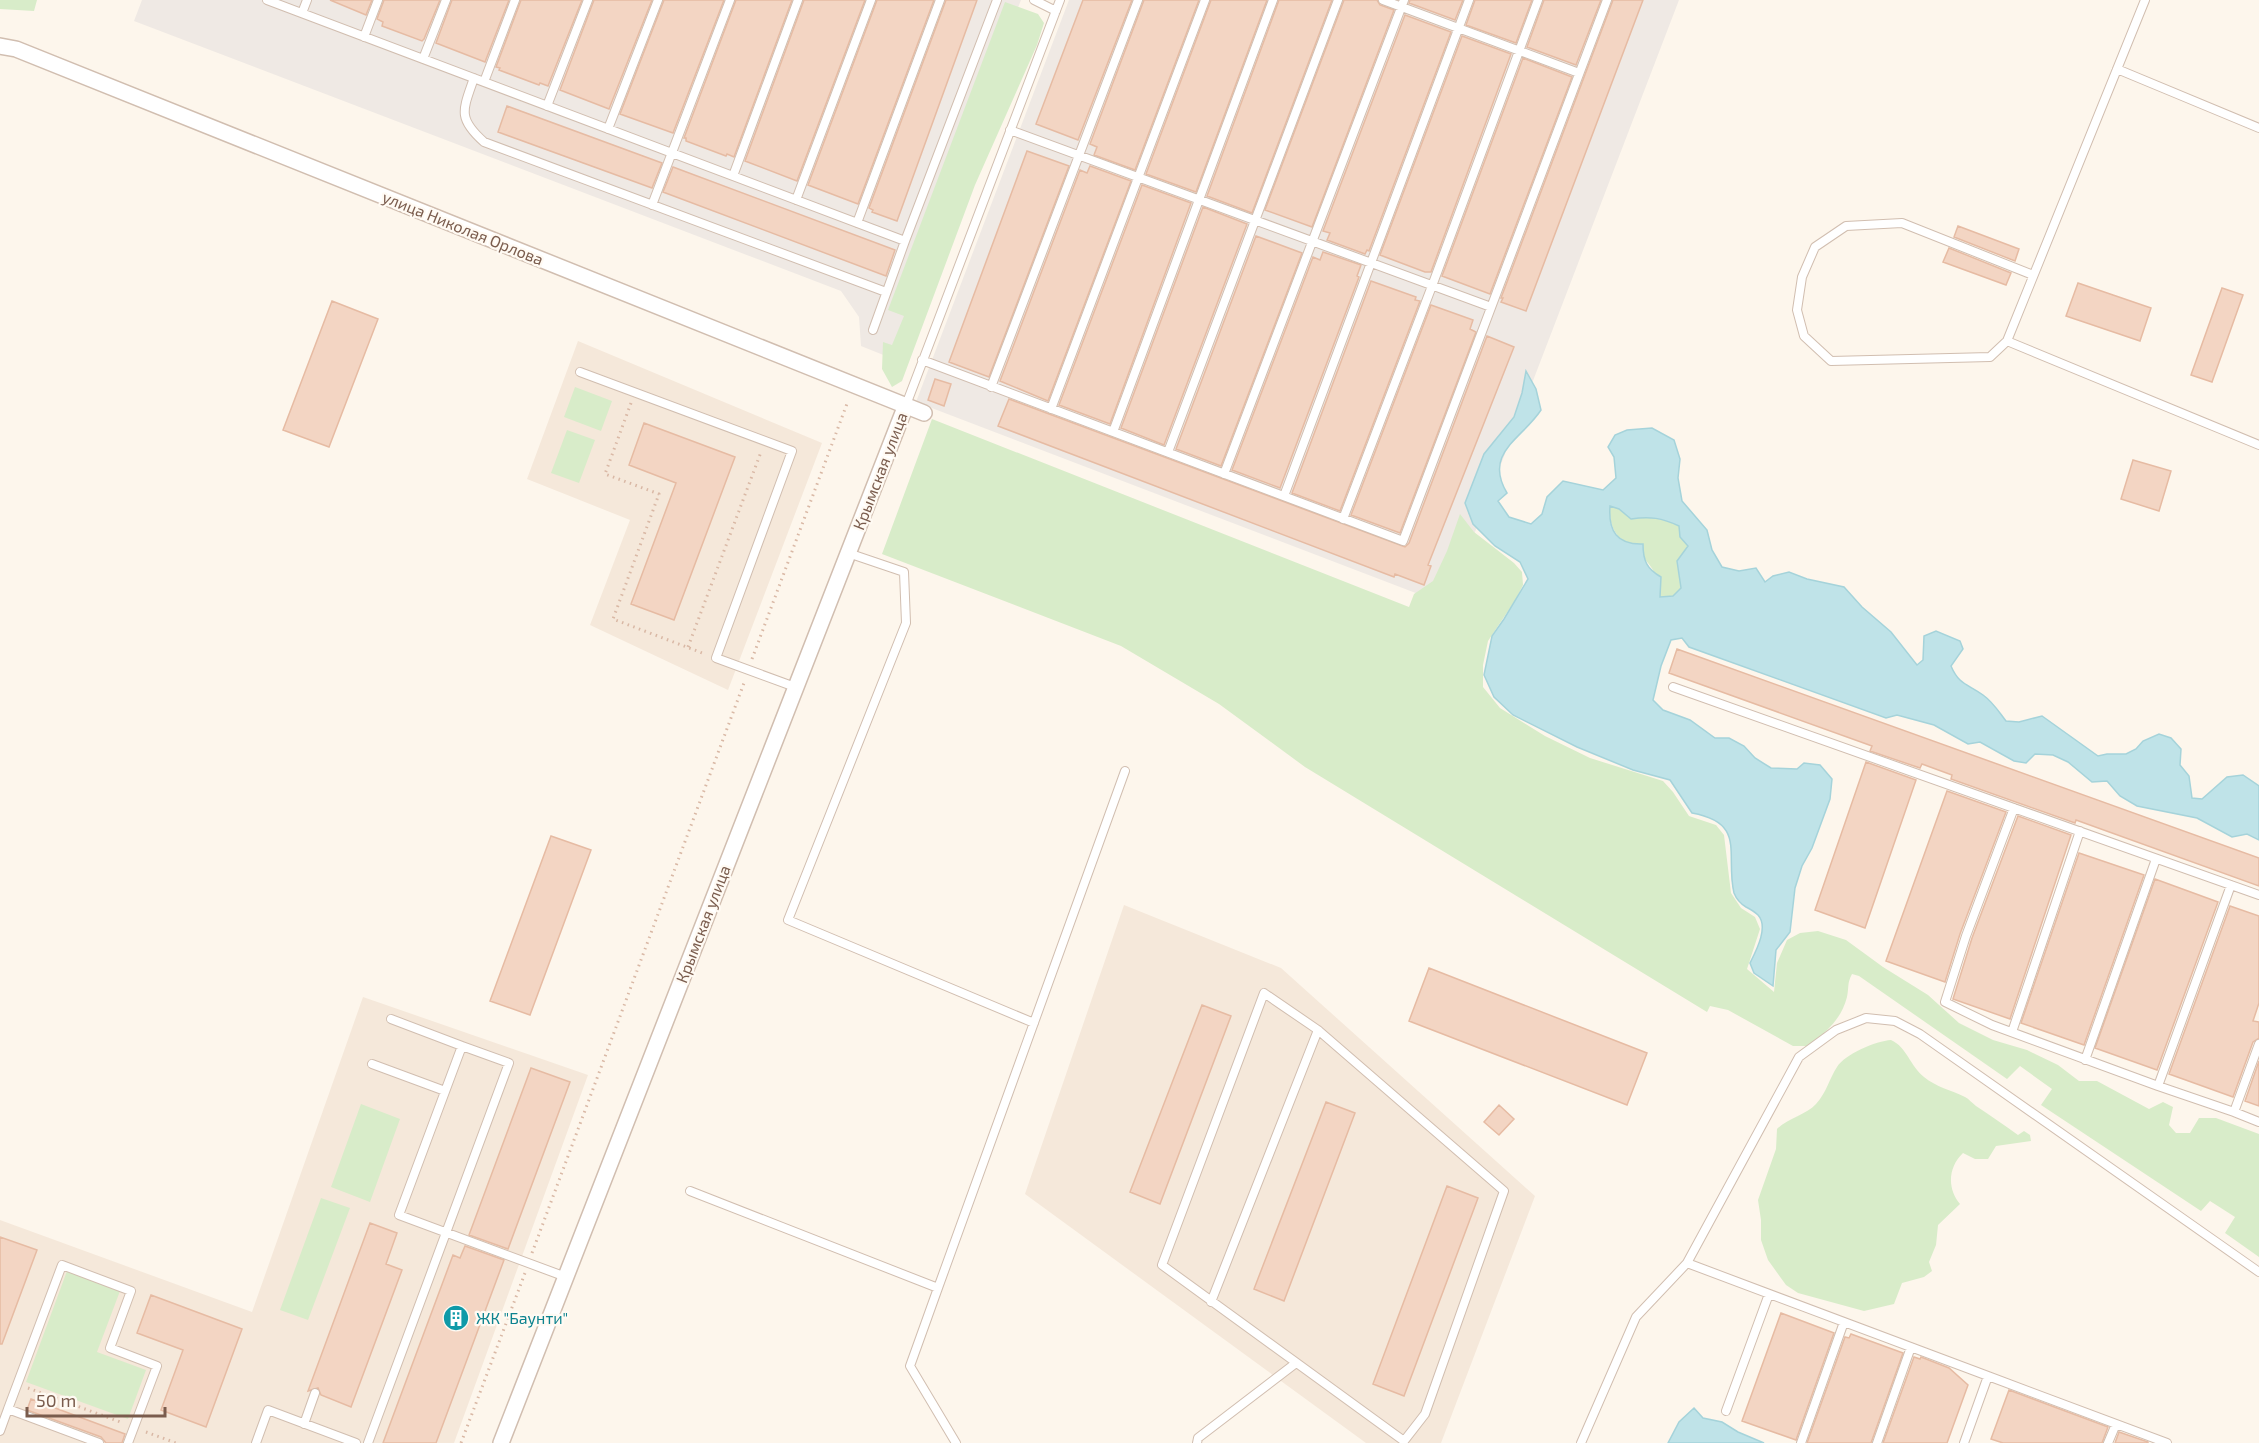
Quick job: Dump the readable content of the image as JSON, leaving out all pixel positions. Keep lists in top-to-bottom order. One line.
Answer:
{"streets":{"street":["улица Николая Орлова","Крымская улица"]},"crossings":[["улица Николая Орлова","Крымская улица"]],"places":{"building":["ЖК \"Баунти\""]},"scale_bar":"50 m"}
